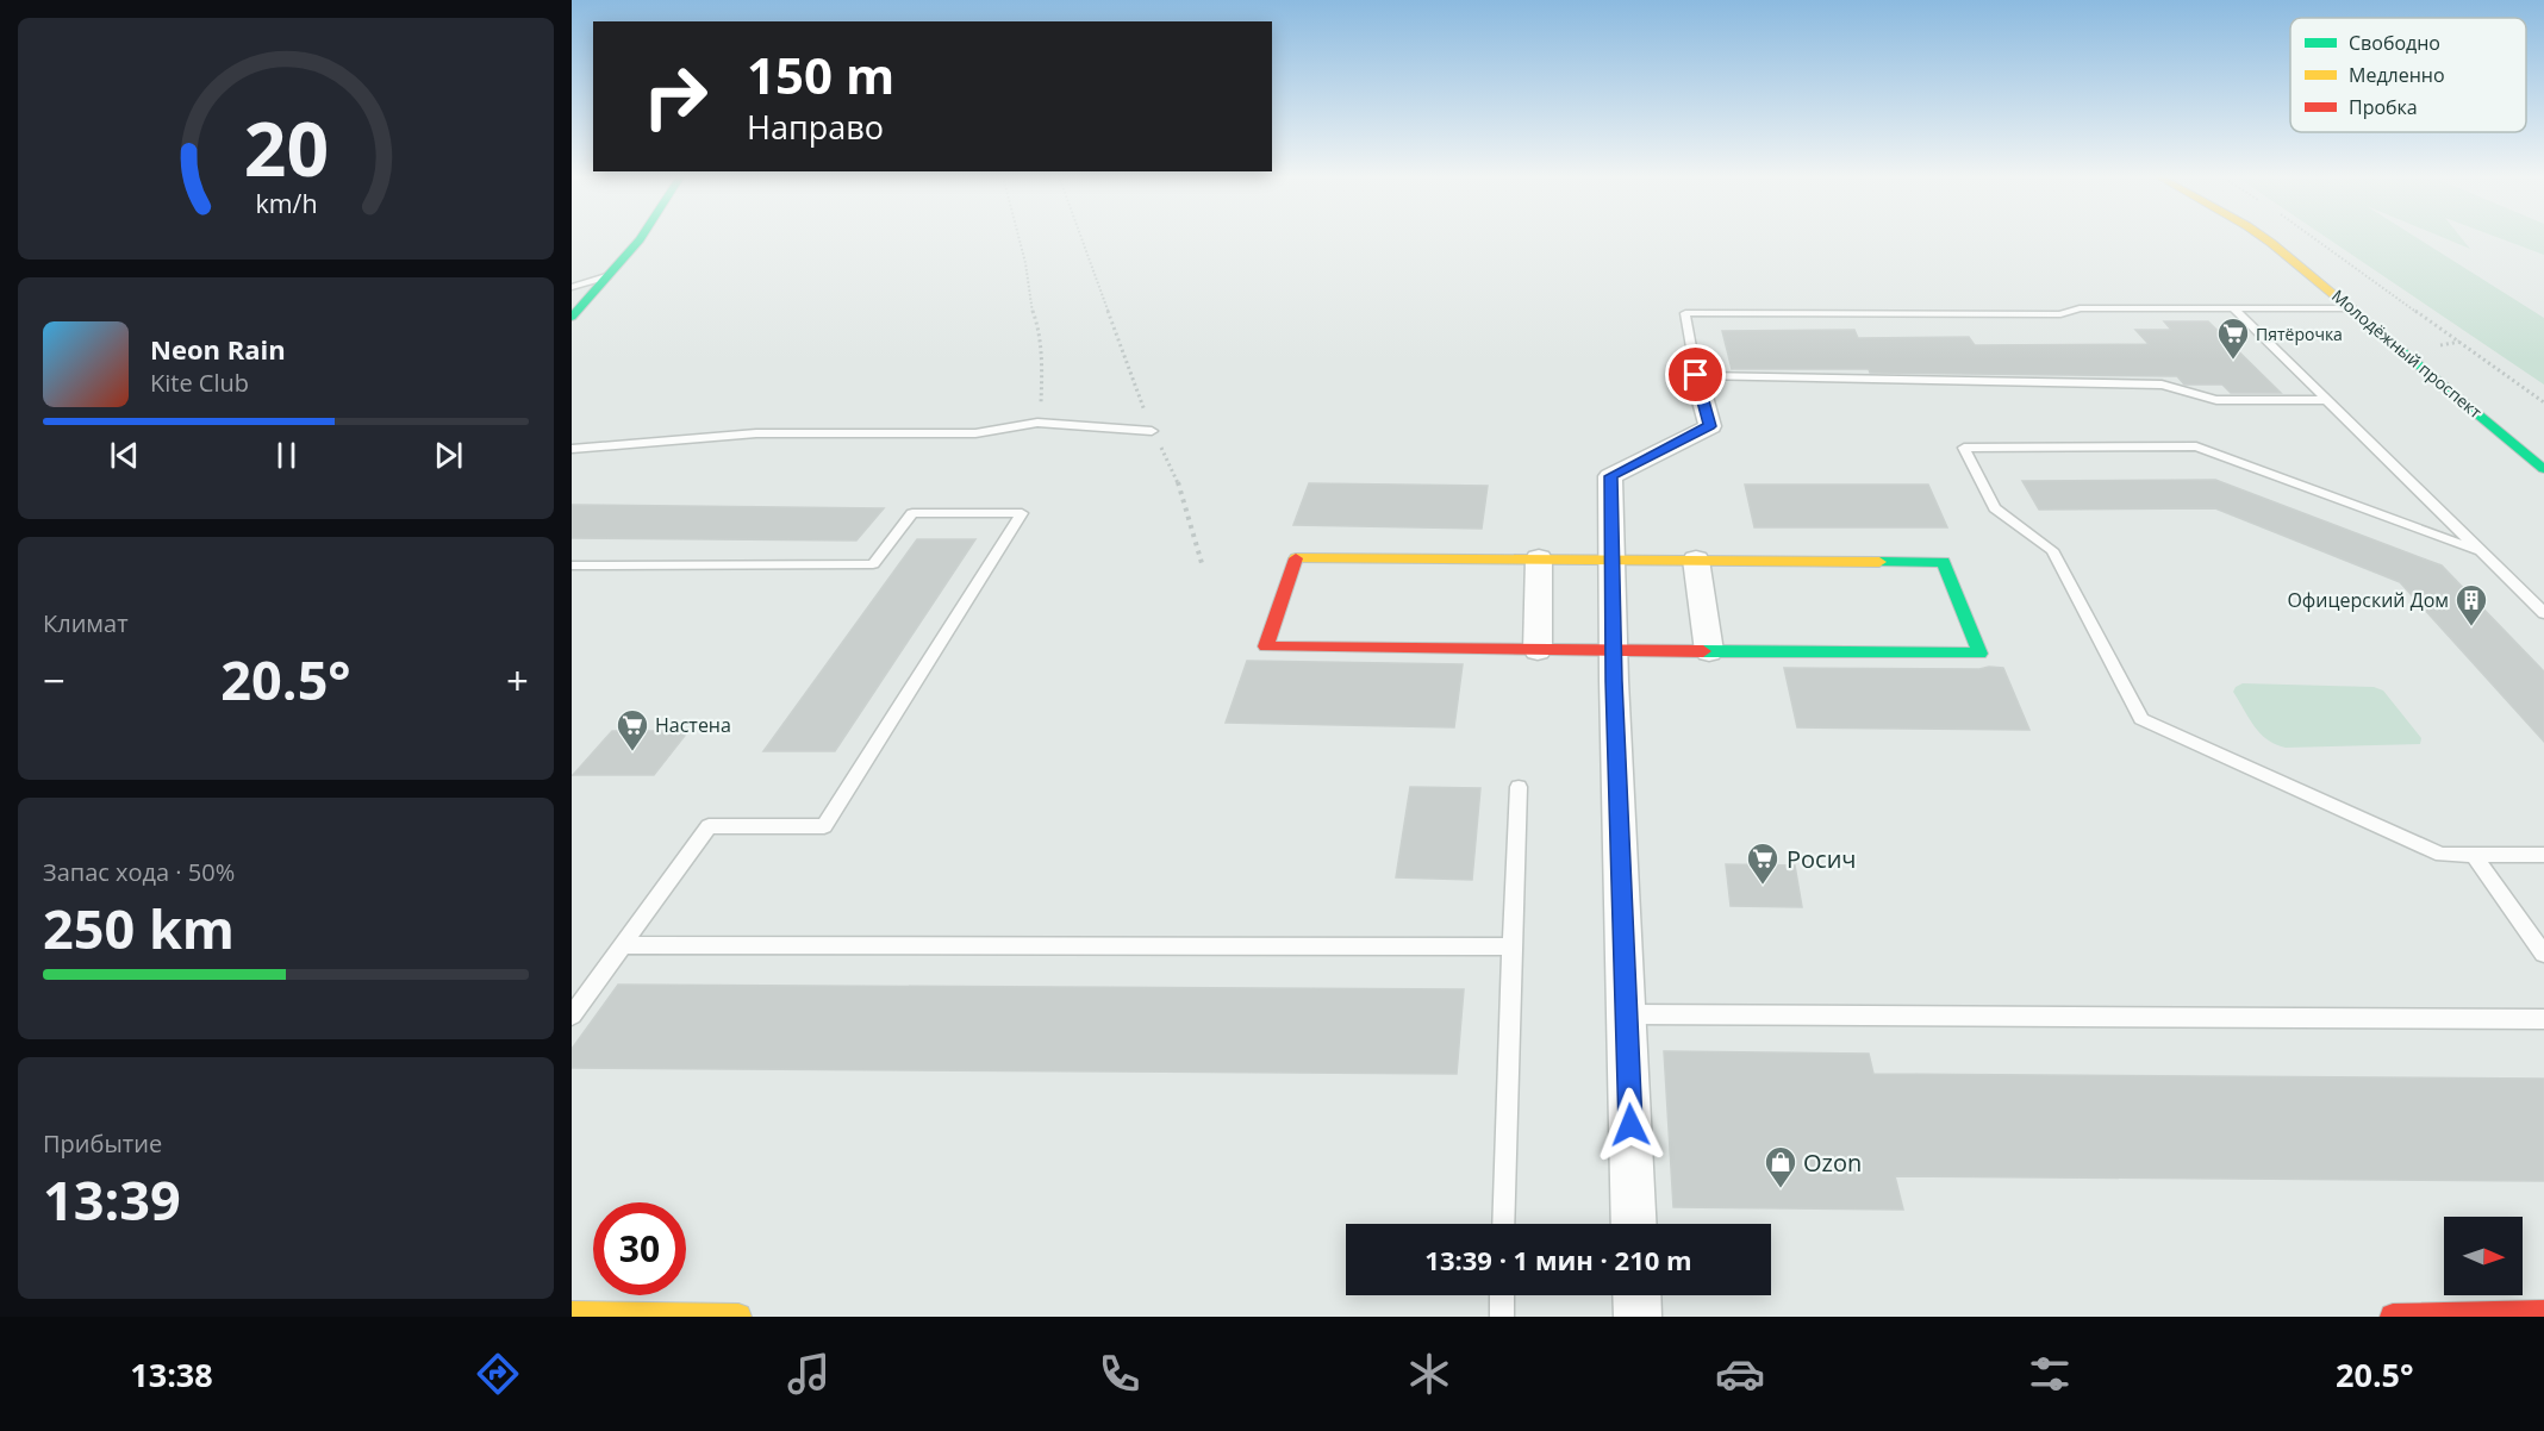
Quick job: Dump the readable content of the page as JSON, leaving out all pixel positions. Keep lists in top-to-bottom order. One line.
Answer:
{"streets":{"street":["Молодёжный проспект"]},"places":{"supermarket":["Пятёрочка","Настена","Росич"],"building":["Офицерский Дом"],"shop":["Ozon"]},"legend":["Свободно","Медленно","Пробка"],"north":"right","page":{"turn":["150 m","Направо"],"song":["Neon Rain","Kite Club"],"tile":["Климат",["Запас хода · 50%","250 km"],["Прибытие","13:39"]],"heat":["−","20.5°","+"],"limit":"30","trip":"13:39 · 1 мин · 210 m","tabs":["13:38","20.5°"],"gauge":["20","km/h"]}}
